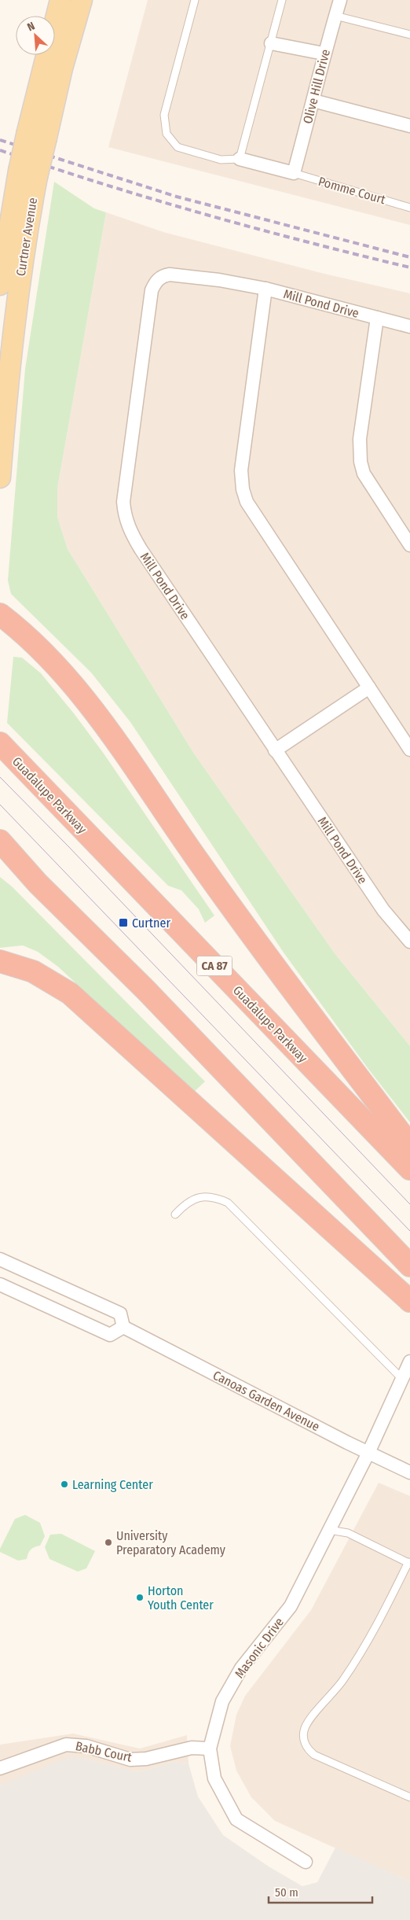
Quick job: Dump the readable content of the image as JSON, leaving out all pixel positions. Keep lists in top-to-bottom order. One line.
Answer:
{"streets":{"highway":["Guadalupe Parkway","CA 87"],"main road":["Curtner Avenue"],"street":["Olive Hill Drive","Mill Pond Drive","Canoas Garden Avenue","Masonic Drive","Babb Court"],"lane":["Pomme Court"]},"crossings":[["Olive Hill Drive","Pomme Court"],["Canoas Garden Avenue","Masonic Drive"],["Masonic Drive","Babb Court"]],"places":{"transit":["Curtner"],"other":["Learning Center","University Preparatory Academy","Horton Youth Center"]},"scale_bar":"50 m","north":"top left"}
